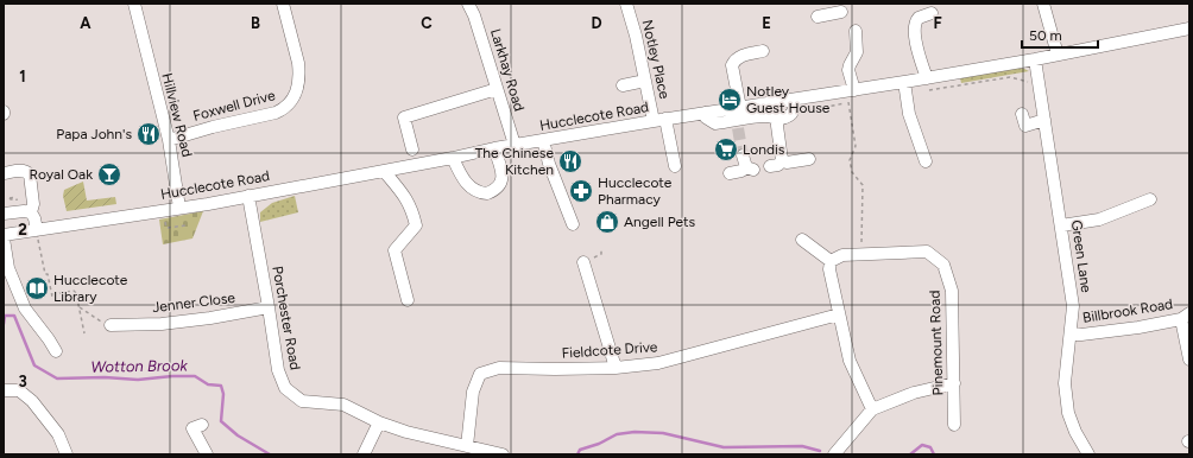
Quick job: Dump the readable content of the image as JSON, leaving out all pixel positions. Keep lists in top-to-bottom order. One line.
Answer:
{"streets":{"street":["Notley Place","Larkhay Road","Foxwell Drive","Hillview Road","Hucclecote Road","Green Lane","Jenner Close","Billbrook Road","Porchester Road","Pinemount Road","Fieldcote Drive"]},"crossings":[["Notley Place","Hucclecote Road"],["Larkhay Road","Hucclecote Road"],["Foxwell Drive","Hillview Road"],["Hillview Road","Hucclecote Road"],["Hucclecote Road","Green Lane"],["Hucclecote Road","Porchester Road"],["Green Lane","Billbrook Road"],["Jenner Close","Porchester Road"],["Porchester Road","Fieldcote Drive"]],"water":["Wotton Brook"],"places":{"hotel":["Notley Guest House"],"restaurant":["Papa John's","The Chinese Kitchen"],"supermarket":["Londis"],"bar":["Royal Oak"],"pharmacy":["Hucclecote Pharmacy"],"shop":["Angell Pets"],"library":["Hucclecote Library"]},"scale_bar":"50 m","grid":{"columns":["A","B","C","D","E","F"],"rows":["1","2","3"]}}
